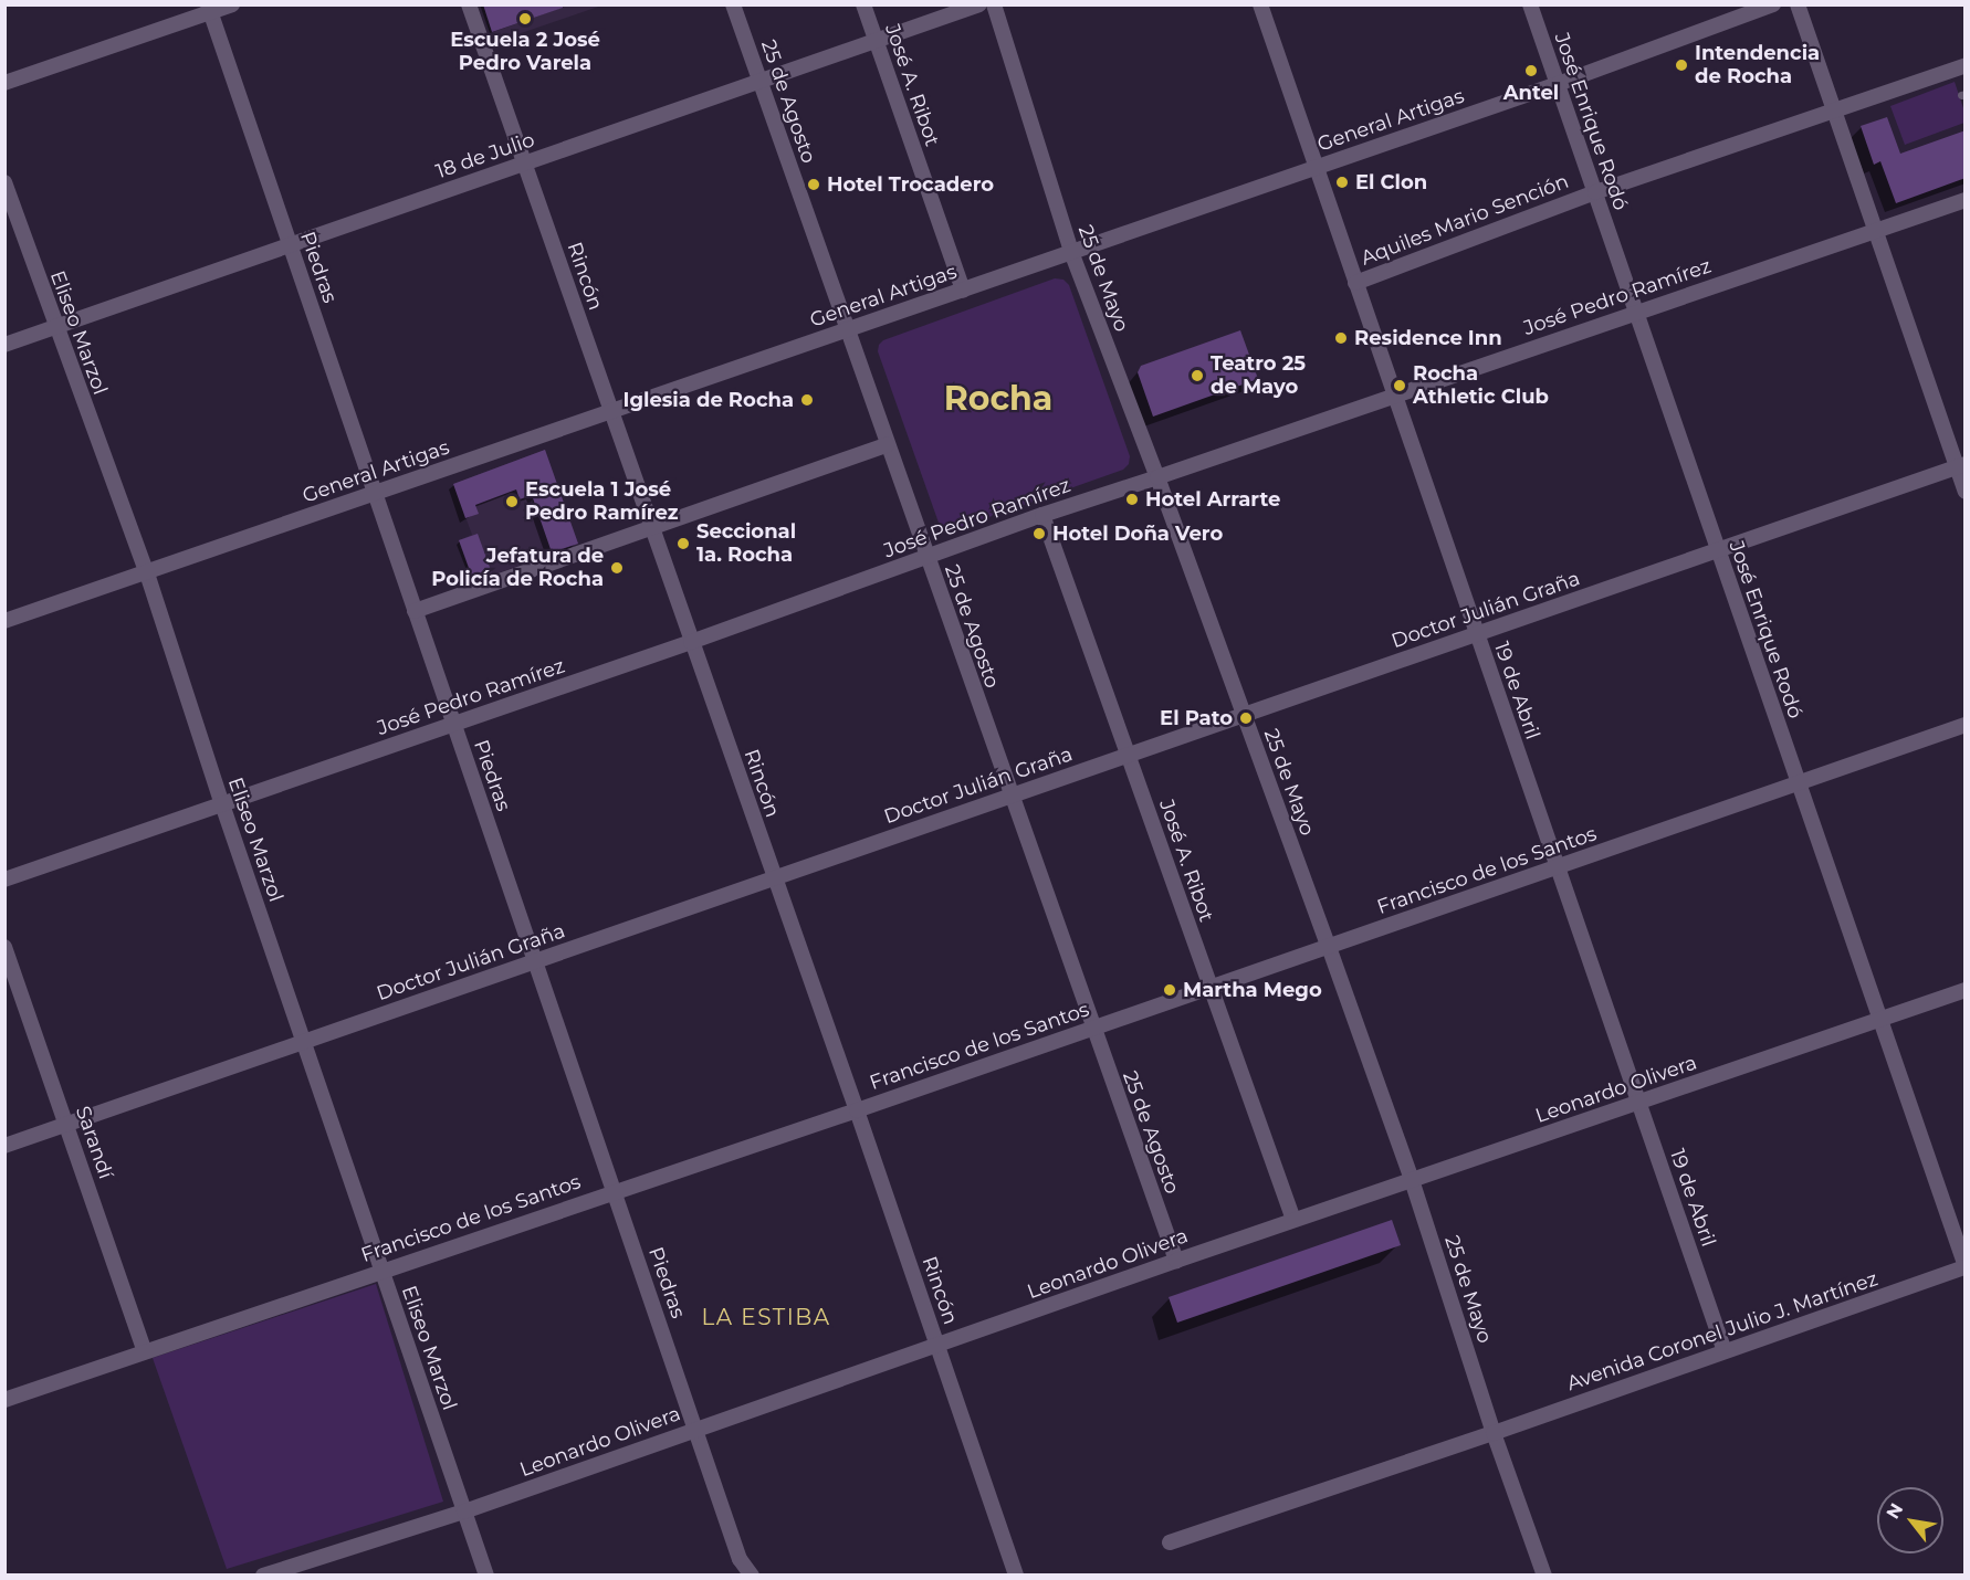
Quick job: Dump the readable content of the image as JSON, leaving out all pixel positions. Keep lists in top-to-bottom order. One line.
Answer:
{"streets":{"street":["José A. Ribot","25 de Agosto","General Artigas","José Enrique Rodó","18 de Julio","Aquiles Mario Sención","Piedras","Rincón","25 de Mayo","José Pedro Ramírez","Eliseo Marzol","Doctor Julián Graña","19 de Abril","Francisco de los Santos","Leonardo Olivera","Sarandí","Avenida Coronel Julio J. Martínez"]},"crossings":[["José A. Ribot","General Artigas"],["José A. Ribot","18 de Julio"],["José A. Ribot","José Pedro Ramírez"],["José A. Ribot","Doctor Julián Graña"],["José A. Ribot","Francisco de los Santos"],["José A. Ribot","Leonardo Olivera"],["25 de Agosto","General Artigas"],["25 de Agosto","18 de Julio"],["25 de Agosto","José Pedro Ramírez"],["25 de Agosto","Doctor Julián Graña"],["25 de Agosto","Francisco de los Santos"],["25 de Agosto","Leonardo Olivera"],["General Artigas","José Enrique Rodó"],["General Artigas","Piedras"],["General Artigas","Rincón"],["General Artigas","25 de Mayo"],["General Artigas","Eliseo Marzol"],["General Artigas","19 de Abril"],["José Enrique Rodó","Aquiles Mario Sención"],["José Enrique Rodó","José Pedro Ramírez"],["José Enrique Rodó","Doctor Julián Graña"],["José Enrique Rodó","Francisco de los Santos"],["José Enrique Rodó","Leonardo Olivera"],["José Enrique Rodó","Avenida Coronel Julio J. Martínez"],["18 de Julio","Piedras"],["18 de Julio","Rincón"],["18 de Julio","Eliseo Marzol"],["Aquiles Mario Sención","19 de Abril"],["Piedras","José Pedro Ramírez"],["Piedras","Doctor Julián Graña"],["Piedras","Francisco de los Santos"],["Piedras","Leonardo Olivera"],["Rincón","José Pedro Ramírez"],["Rincón","Doctor Julián Graña"],["Rincón","Francisco de los Santos"],["Rincón","Leonardo Olivera"],["25 de Mayo","José Pedro Ramírez"],["25 de Mayo","Doctor Julián Graña"],["25 de Mayo","Francisco de los Santos"],["25 de Mayo","Leonardo Olivera"],["25 de Mayo","Avenida Coronel Julio J. Martínez"],["José Pedro Ramírez","Eliseo Marzol"],["José Pedro Ramírez","19 de Abril"],["Eliseo Marzol","Doctor Julián Graña"],["Eliseo Marzol","Francisco de los Santos"],["Eliseo Marzol","Leonardo Olivera"],["Doctor Julián Graña","19 de Abril"],["Doctor Julián Graña","Sarandí"],["19 de Abril","Francisco de los Santos"],["19 de Abril","Leonardo Olivera"],["19 de Abril","Avenida Coronel Julio J. Martínez"],["Francisco de los Santos","Sarandí"]],"districts":["Rocha","LA ESTIBA"],"places":["Escuela 2 José Pedro Varela","Intendencia de Rocha","Antel","El Clon","Hotel Trocadero","Residence Inn","Teatro 25 de Mayo","Rocha Athletic Club","Iglesia de Rocha","Hotel Arrarte","Escuela 1 José Pedro Ramírez","Hotel Doña Vero","Seccional 1a. Rocha","Jefatura de Policía de Rocha","El Pato","Martha Mego"],"north":"top left"}
